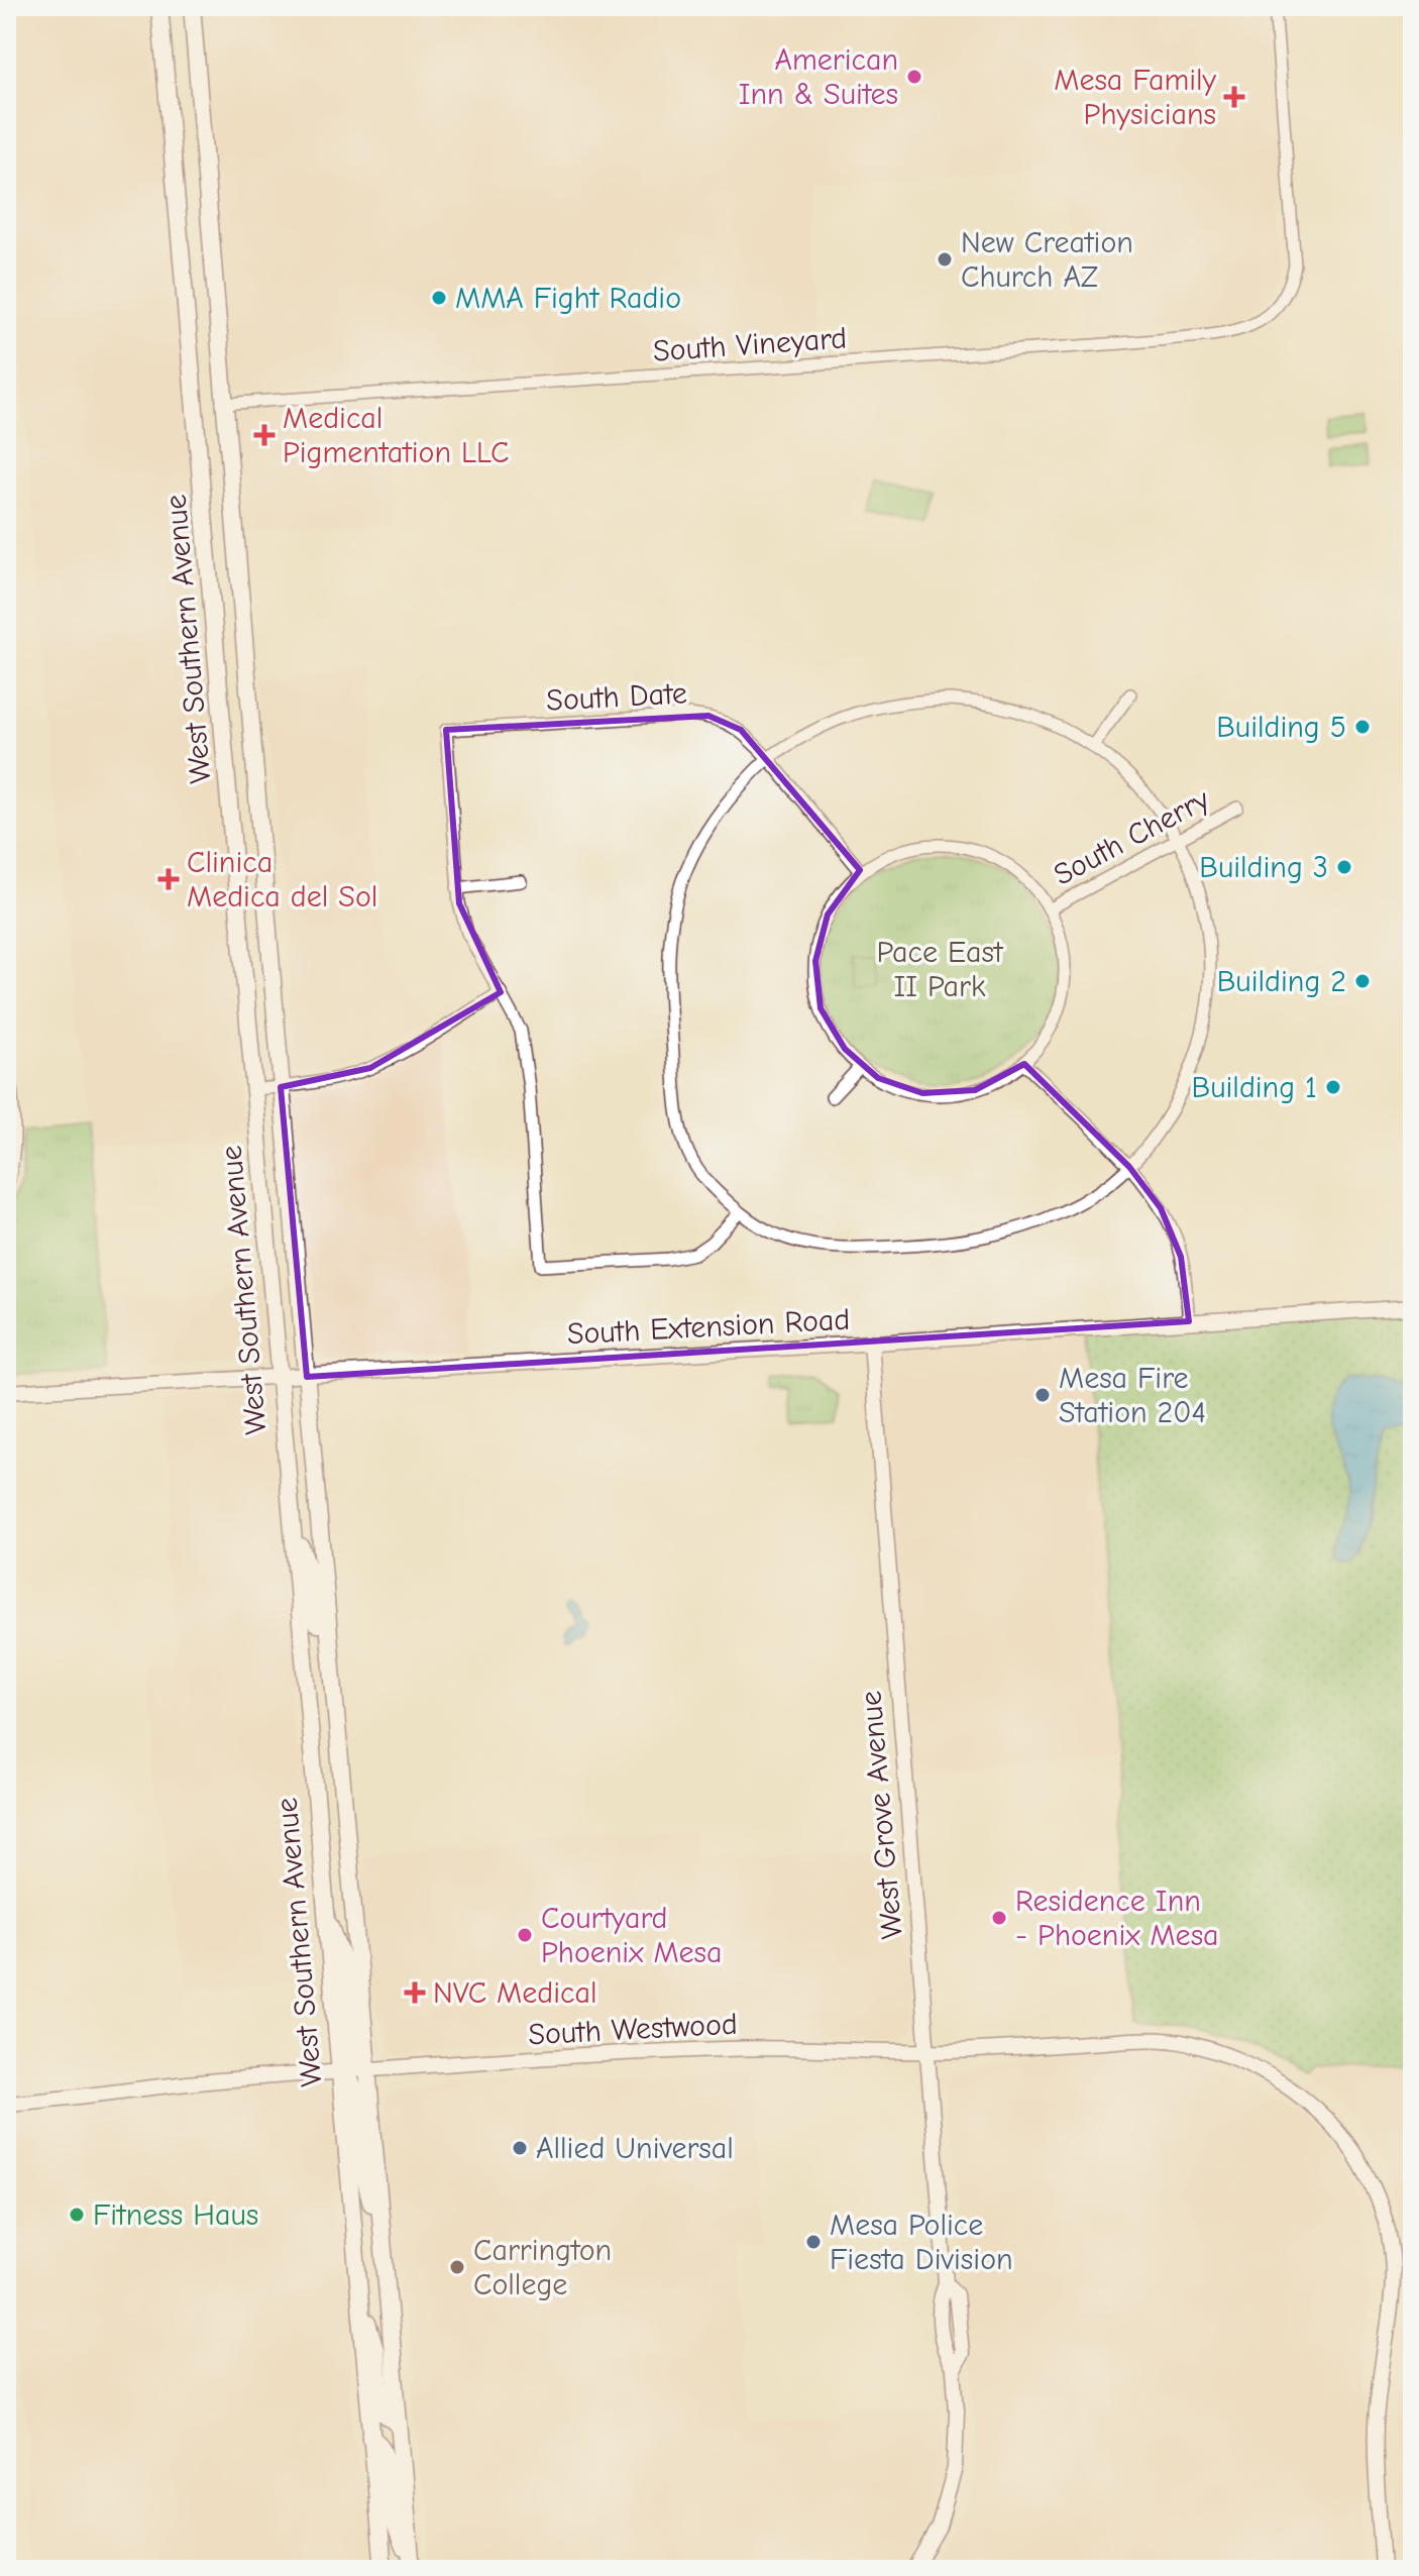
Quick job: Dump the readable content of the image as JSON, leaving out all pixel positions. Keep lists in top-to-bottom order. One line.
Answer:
{"streets":{"main road":["West Southern Avenue"],"street":["South Vineyard","South Date","South Cherry","South Extension Road","West Grove Avenue","South Westwood"]},"crossings":[["South Vineyard","West Southern Avenue"],["West Southern Avenue","South Extension Road"],["West Southern Avenue","South Westwood"],["South Date","South Cherry"],["South Extension Road","West Grove Avenue"],["West Grove Avenue","South Westwood"]],"parks":["Pace East II Park"],"places":{"other":["American Inn & Suites","New Creation Church AZ","MMA Fight Radio","Building 5","Building 3","Building 2","Building 1","Mesa Fire Station 204","Residence Inn - Phoenix Mesa","Courtyard Phoenix Mesa","Allied Universal","Fitness Haus","Mesa Police Fiesta Division","Carrington College"],"health":["Mesa Family Physicians","Medical Pigmentation LLC","Clinica Medica del Sol","NVC Medical"]}}
